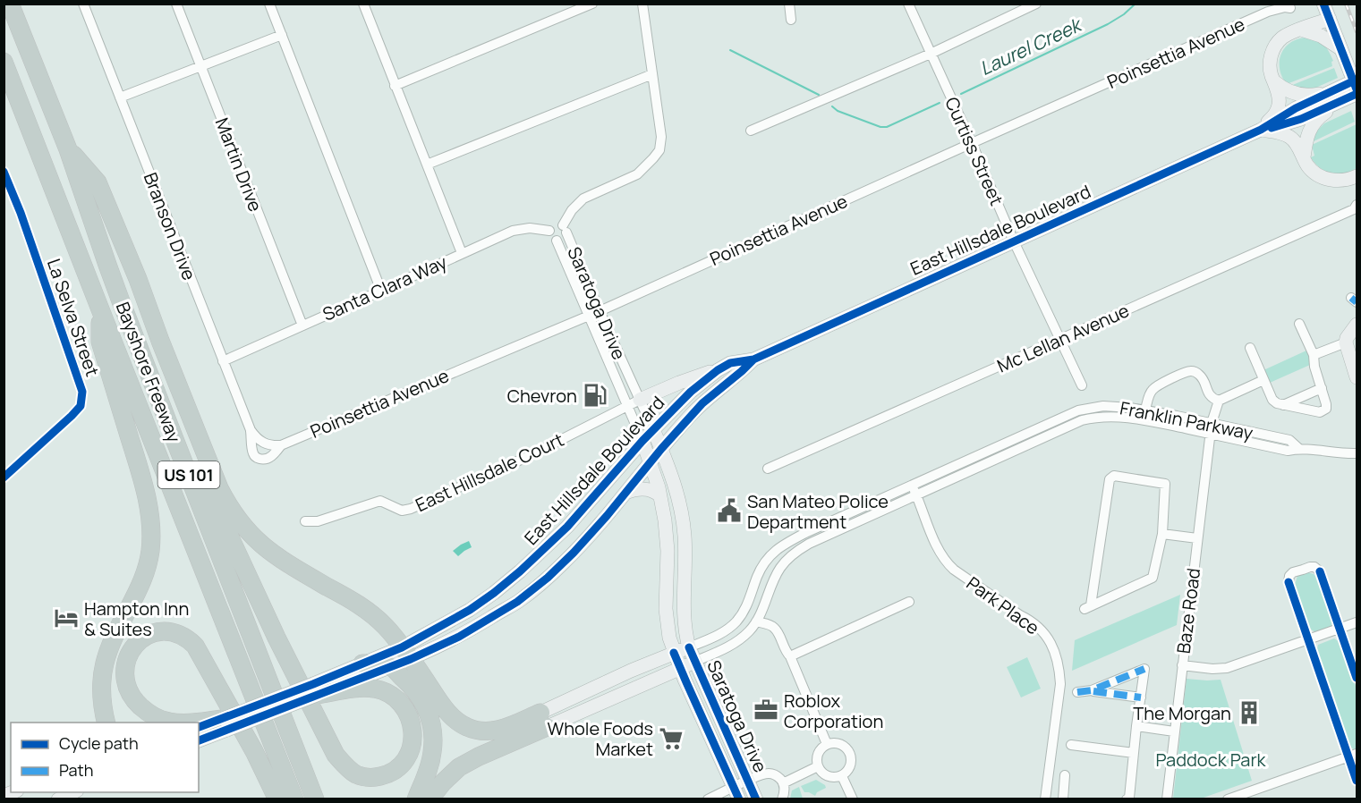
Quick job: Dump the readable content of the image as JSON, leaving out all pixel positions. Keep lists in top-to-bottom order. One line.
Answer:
{"streets":{"highway":["Bayshore Freeway","US 101"],"main road":["East Hillsdale Boulevard","Saratoga Drive"],"street":["Poinsettia Avenue","Curtiss Street","Martin Drive","Branson Drive","Santa Clara Way","La Selva Street","Mc Lellan Avenue","Franklin Parkway","East Hillsdale Court","Park Place","Baze Road"]},"crossings":[["Poinsettia Avenue","Curtiss Street"],["Poinsettia Avenue","Branson Drive"],["Poinsettia Avenue","Saratoga Drive"],["Curtiss Street","East Hillsdale Boulevard"],["Curtiss Street","Mc Lellan Avenue"],["Martin Drive","Santa Clara Way"],["Branson Drive","Santa Clara Way"],["East Hillsdale Boulevard","Saratoga Drive"],["Santa Clara Way","Saratoga Drive"],["Saratoga Drive","East Hillsdale Court"],["Franklin Parkway","Baze Road"]],"water":["Laurel Creek"],"parks":["Paddock Park"],"places":{"fuel station":["Chevron"],"public building":["San Mateo Police Department"],"hotel":["Hampton Inn & Suites"],"office":["Roblox Corporation"],"building":["The Morgan"],"supermarket":["Whole Foods Market"]},"legend":["Cycle path","Path"]}
